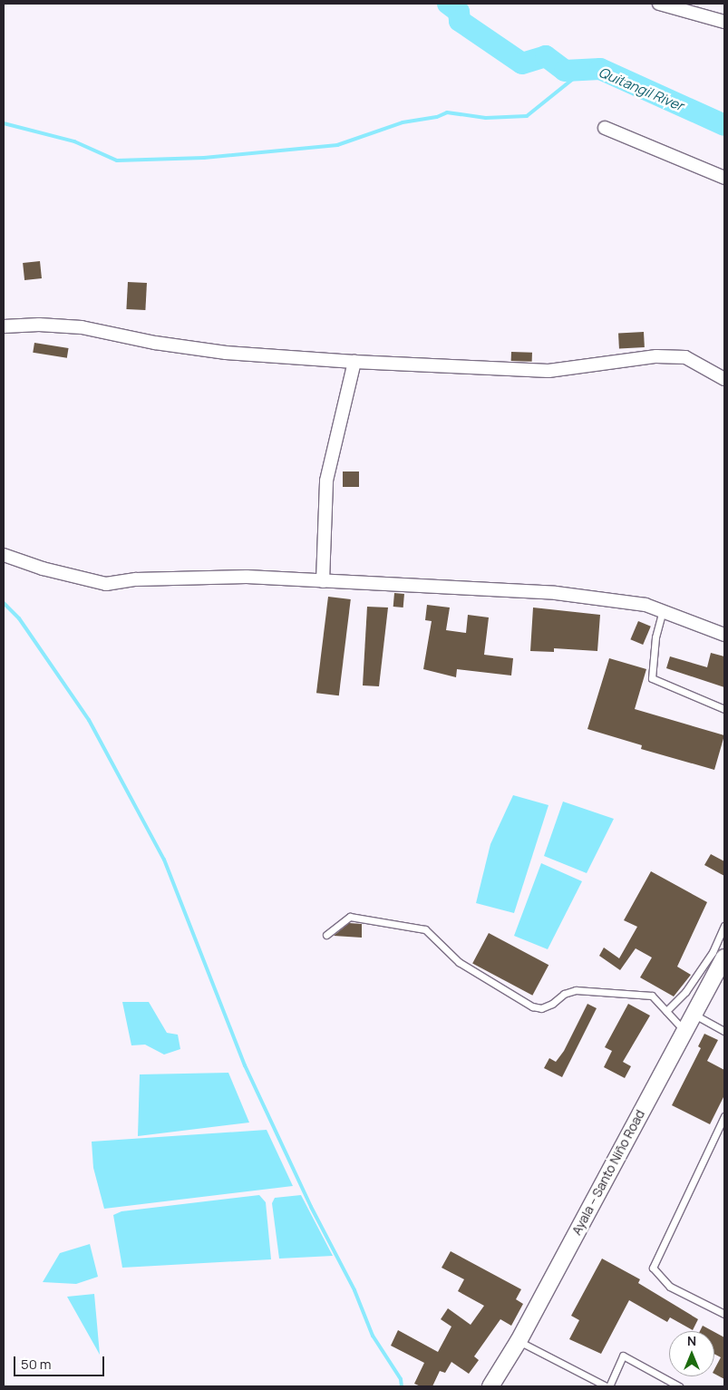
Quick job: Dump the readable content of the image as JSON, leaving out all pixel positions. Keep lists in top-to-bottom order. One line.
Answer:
{"streets":{"street":["Ayala – Santo Niño Road"]},"water":["Quitangil River"],"scale_bar":"50 m","north":"top"}
